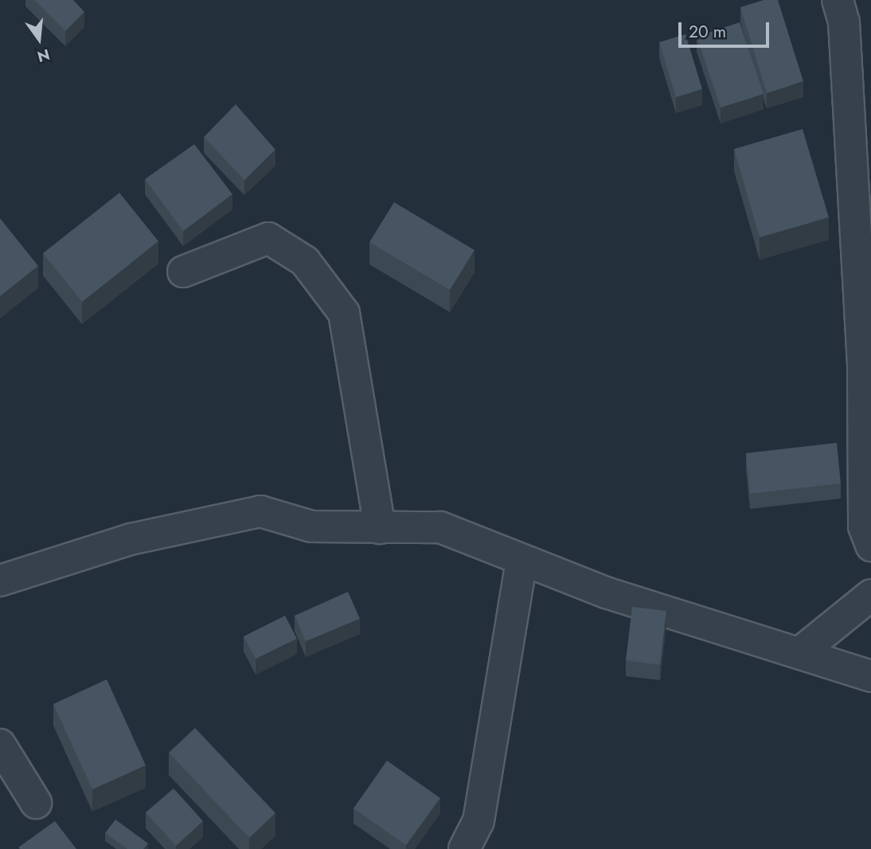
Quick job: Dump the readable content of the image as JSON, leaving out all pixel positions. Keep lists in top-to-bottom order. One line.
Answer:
{"scale_bar":"20 m","north":"bottom"}
